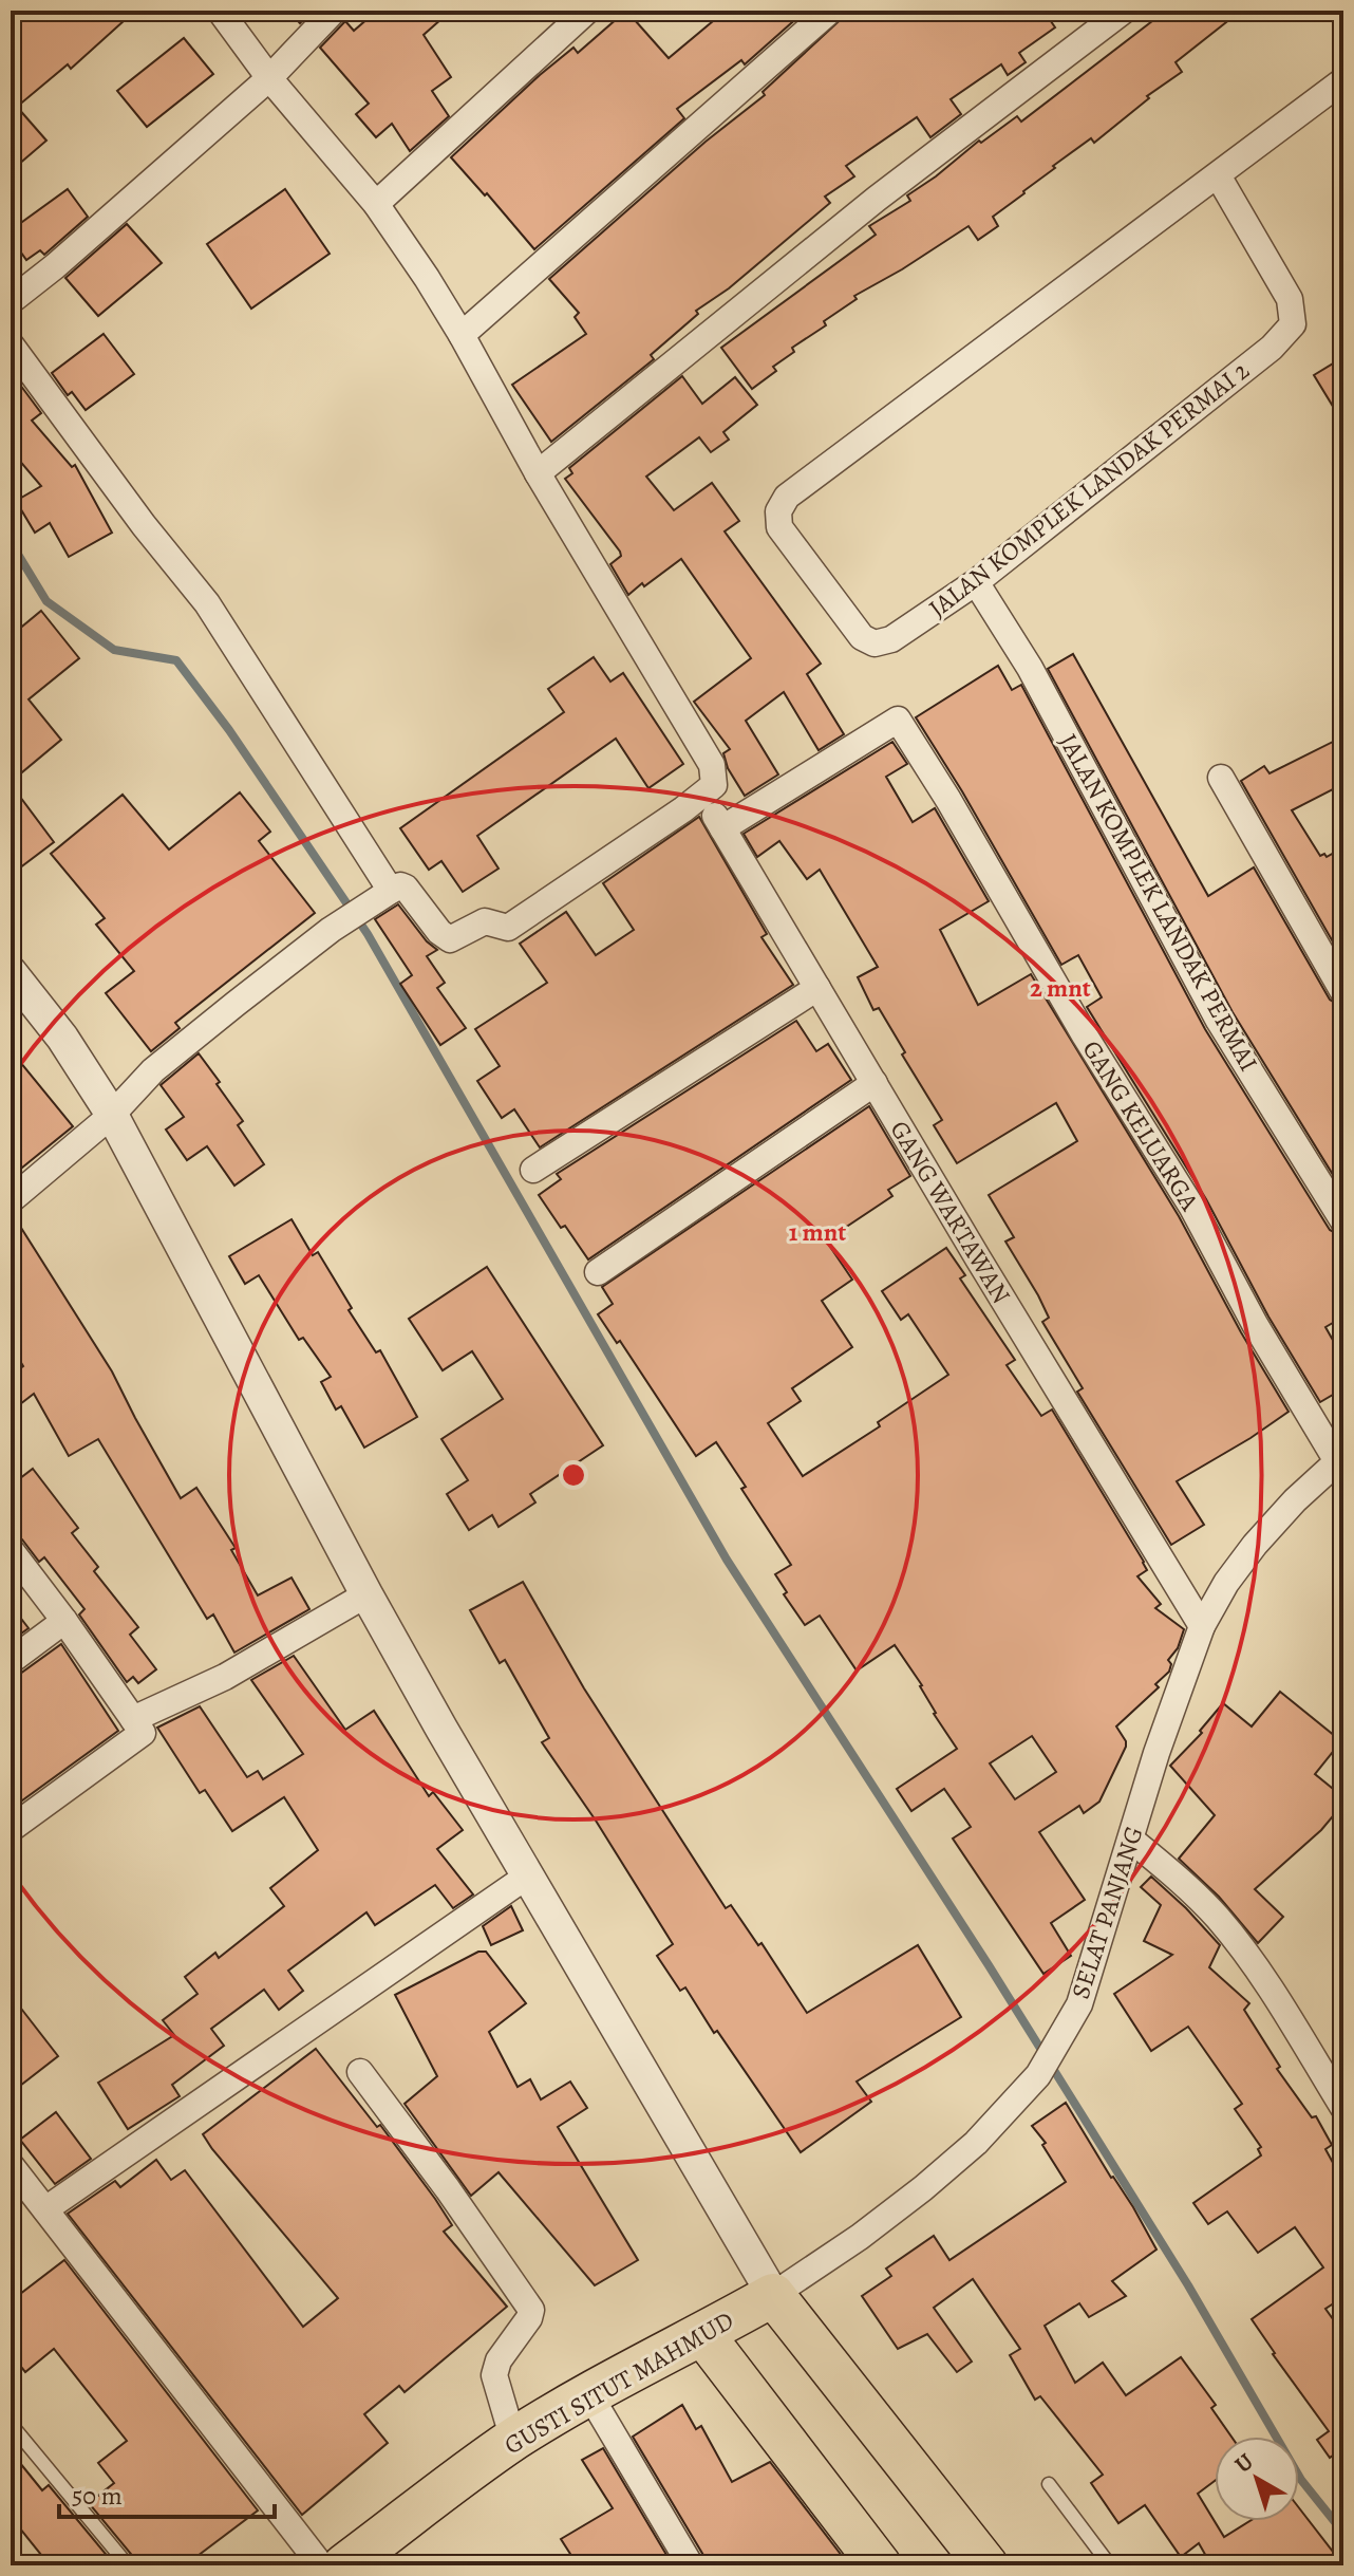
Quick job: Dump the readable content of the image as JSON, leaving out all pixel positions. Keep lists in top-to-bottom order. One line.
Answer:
{"streets":{"highway":["GUSTI SITUT MAHMUD"],"street":["JALAN KOMPLEK LANDAK PERMAI 2","JALAN KOMPLEK LANDAK PERMAI","GANG KELUARGA","GANG WARTAWAN","SELAT PANJANG"]},"crossings":[["JALAN KOMPLEK LANDAK PERMAI 2","JALAN KOMPLEK LANDAK PERMAI"],["GANG KELUARGA","GANG WARTAWAN"],["GANG KELUARGA","SELAT PANJANG"],["GANG WARTAWAN","SELAT PANJANG"],["SELAT PANJANG","GUSTI SITUT MAHMUD"]],"scale_bar":"50 m","north":"top left","rings":["2 mnt","1 mnt"]}
